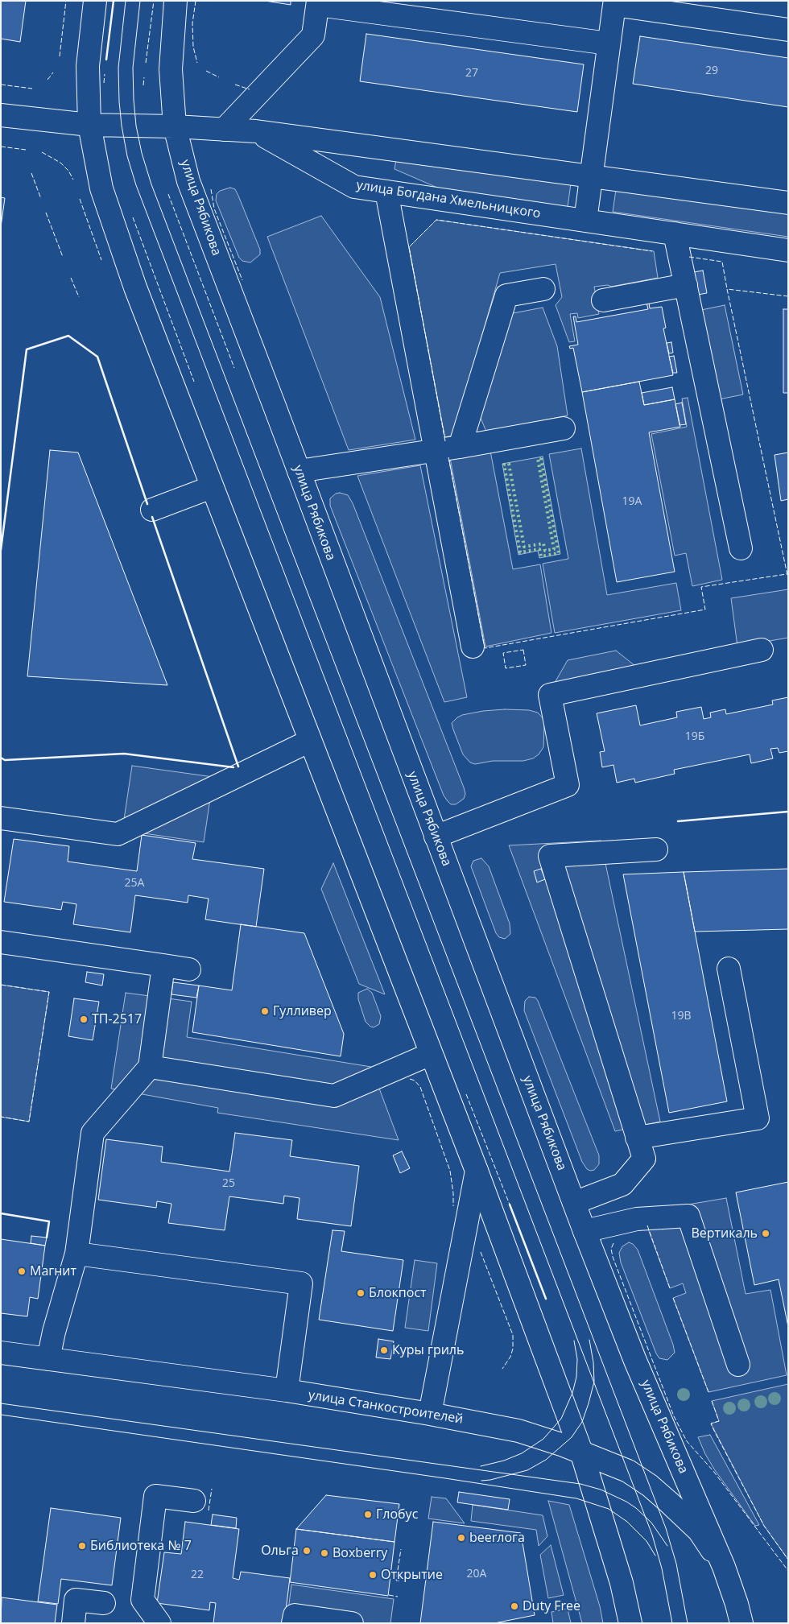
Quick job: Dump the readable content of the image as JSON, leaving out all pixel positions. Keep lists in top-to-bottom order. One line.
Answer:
{"streets":{"main road":["улица Богдана Хмельницкого","улица Рябикова","улица Станкостроителей"]},"crossings":[["улица Богдана Хмельницкого","улица Рябикова"],["улица Рябикова","улица Станкостроителей"]],"places":["Гулливер","ТП-2517","Вертикаль","Магнит","Блокпост","Куры гриль","Глобус","beerлога","Библиотека № 7","Ольга","Boxberry","Открытие","Duty Free"],"house_numbers":["29","27","19А","19Б","25А","19В","25","20А","22"]}
